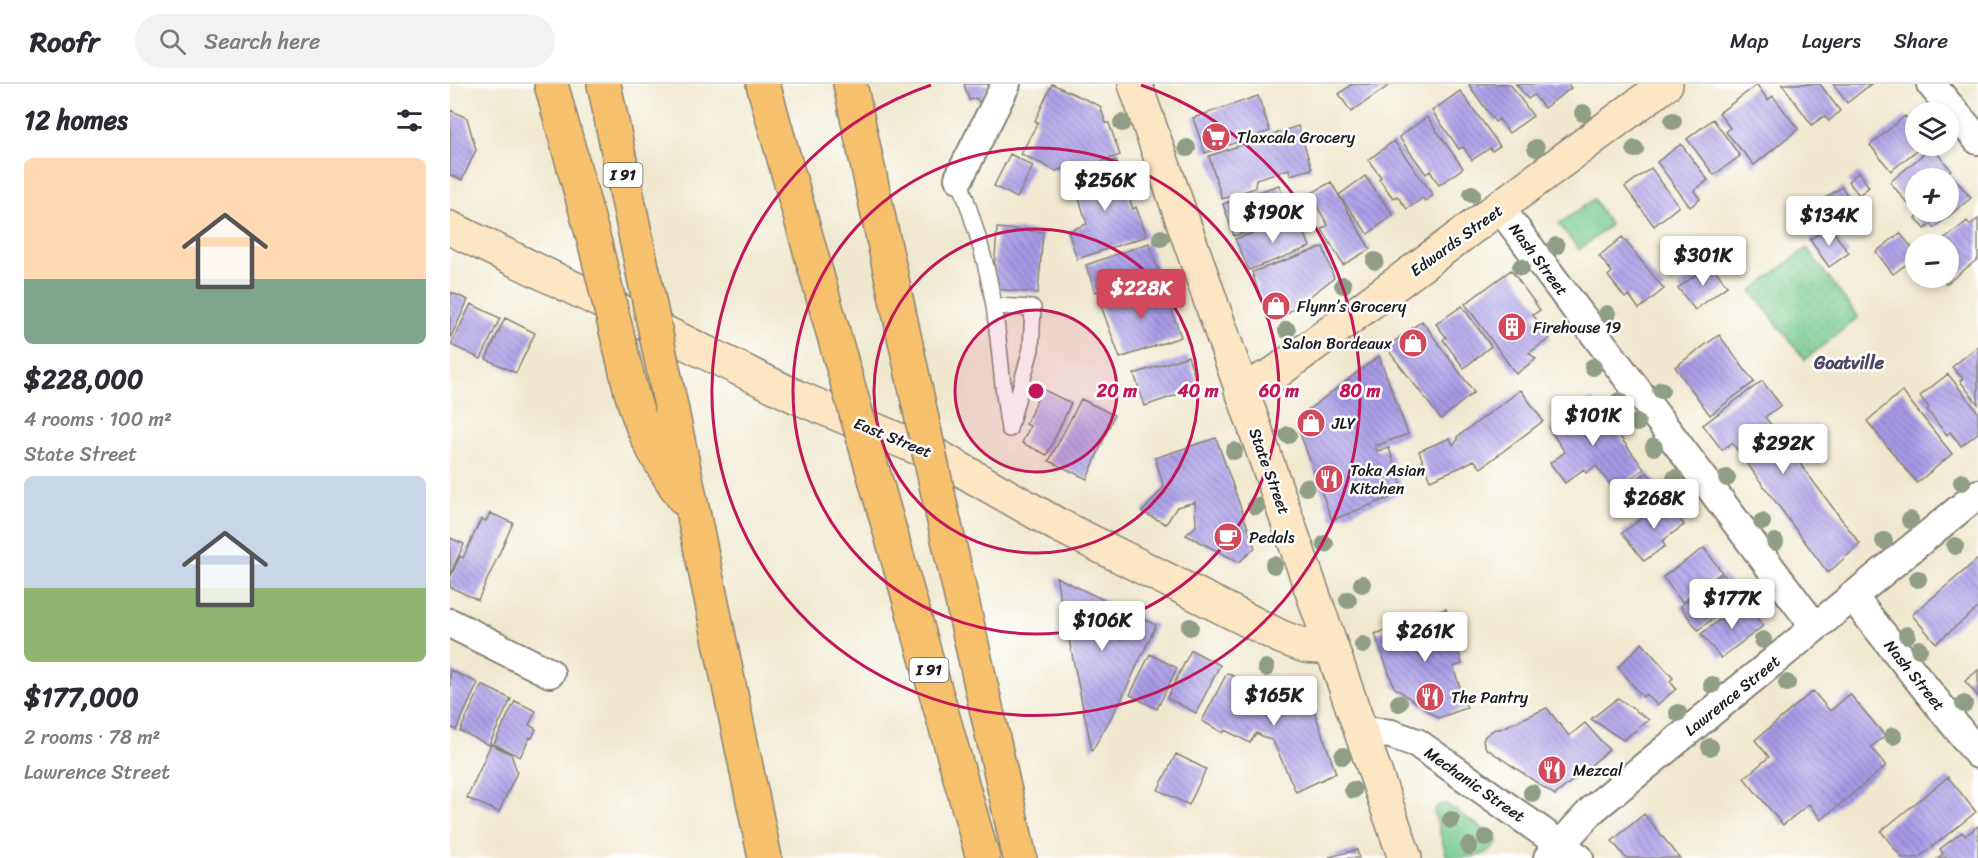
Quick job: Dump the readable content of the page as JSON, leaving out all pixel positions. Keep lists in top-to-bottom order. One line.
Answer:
{"streets":{"highway":["I 91"],"main road":["Edwards Street","East Street","State Street"],"street":["Nash Street","Lawrence Street","Mechanic Street"]},"crossings":[["Edwards Street","Nash Street"],["Edwards Street","State Street"],["Nash Street","Lawrence Street"],["East Street","State Street"],["State Street","Mechanic Street"],["Lawrence Street","Mechanic Street"]],"districts":["Goatville"],"places":{"supermarket":["Tlaxcala Grocery"],"shop":["Flynn’s Grocery","Salon Bordeaux","JLY"],"building":["Firehouse 19"],"restaurant":["Toka Asian Kitchen","The Pantry","Mezcal"],"cafe":["Pedals"]},"page":{"header":"Roofr","search":"Search here","nav":["Map","Layers","Share"],"heading":"12 homes","map_buttons":["+","−"],"list":[{"name":"$228,000","note":"4 rooms · 100 m² · State Street"},{"name":"$177,000","note":"2 rooms · 78 m² · Lawrence Street"}],"price":["$256K","$190K","$134K","$301K","$228K","$101K","$292K","$268K","$177K","$106K","$261K","$165K"]},"rings":["20 m","40 m","60 m","80 m"]}
